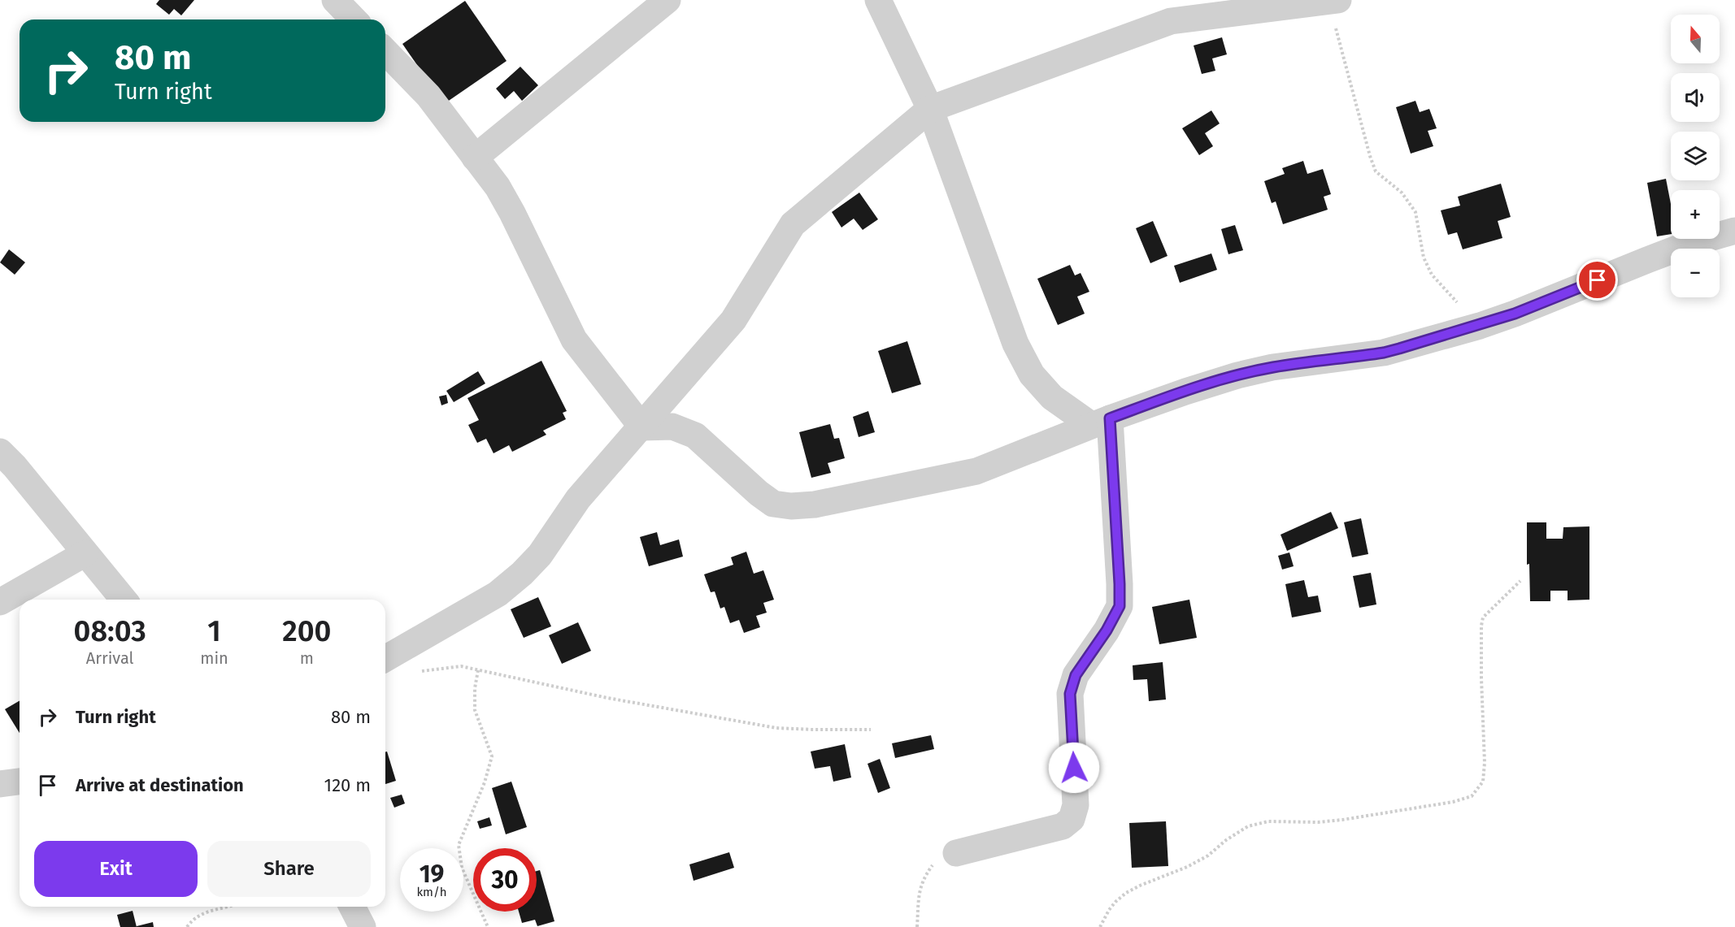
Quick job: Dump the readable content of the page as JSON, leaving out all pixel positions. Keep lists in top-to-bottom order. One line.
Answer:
{"north":"top","page":{"map_buttons":["+","−"],"turn":["80 m","Turn right"],"eta":["08:03","Arrival","1","min","200","m"],"list":[{"name":"Turn right","value":"80 m"},{"name":"Arrive at destination","value":"120 m"}],"buttons":["Exit","Share"],"speed":"19 km/h","limit":"30"}}
